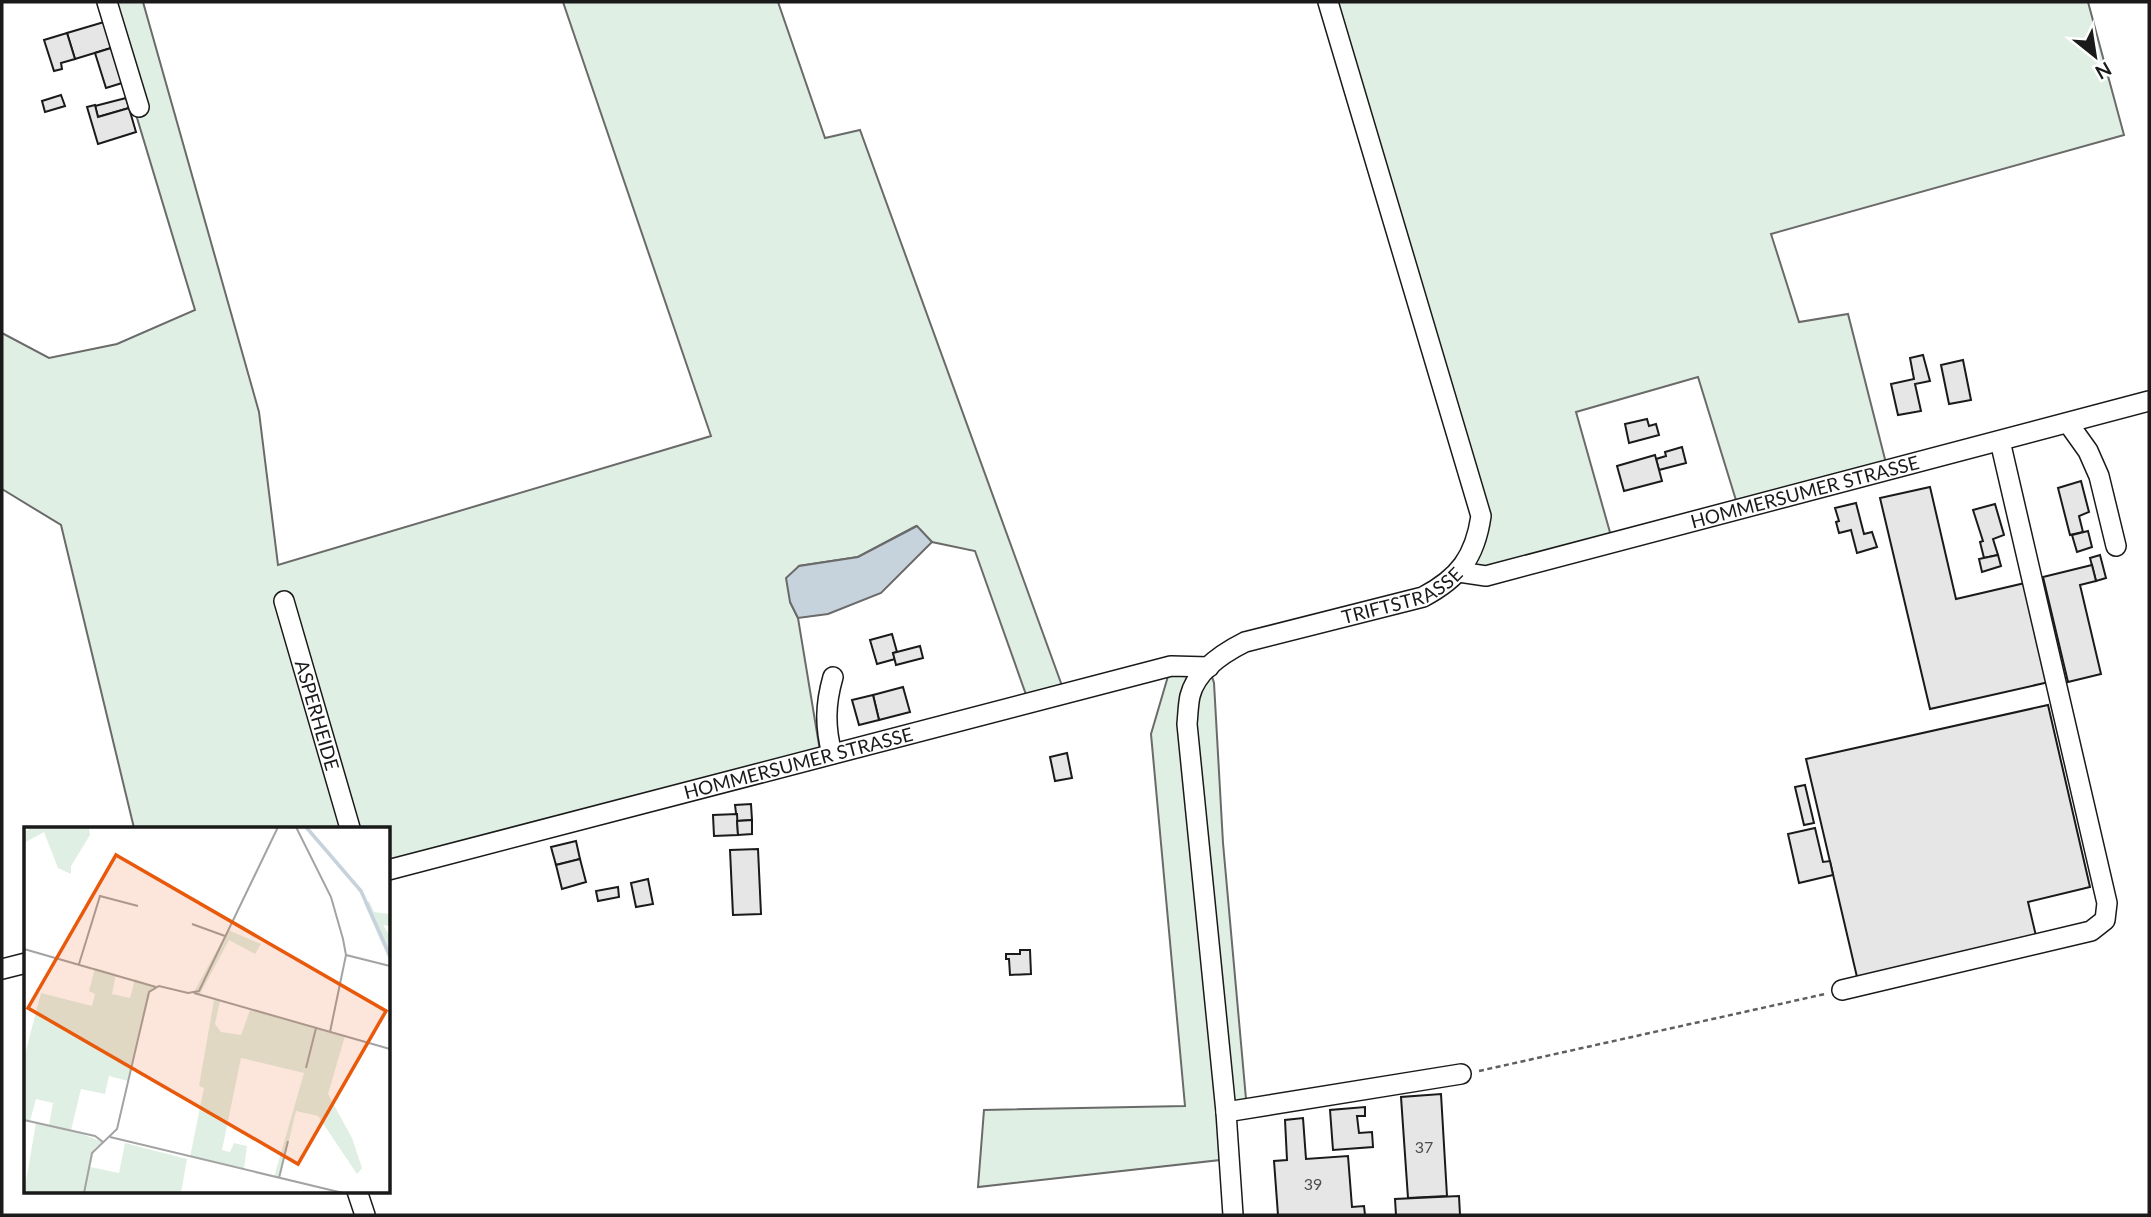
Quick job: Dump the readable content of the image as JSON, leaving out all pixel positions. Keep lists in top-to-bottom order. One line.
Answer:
{"streets":{"street":["HOMMERSUMER STRASSE","TRIFTSTRASSE","ASPERHEIDE"]},"crossings":[["HOMMERSUMER STRASSE","TRIFTSTRASSE"]],"house_numbers":["37","39"],"north":"bottom right"}
